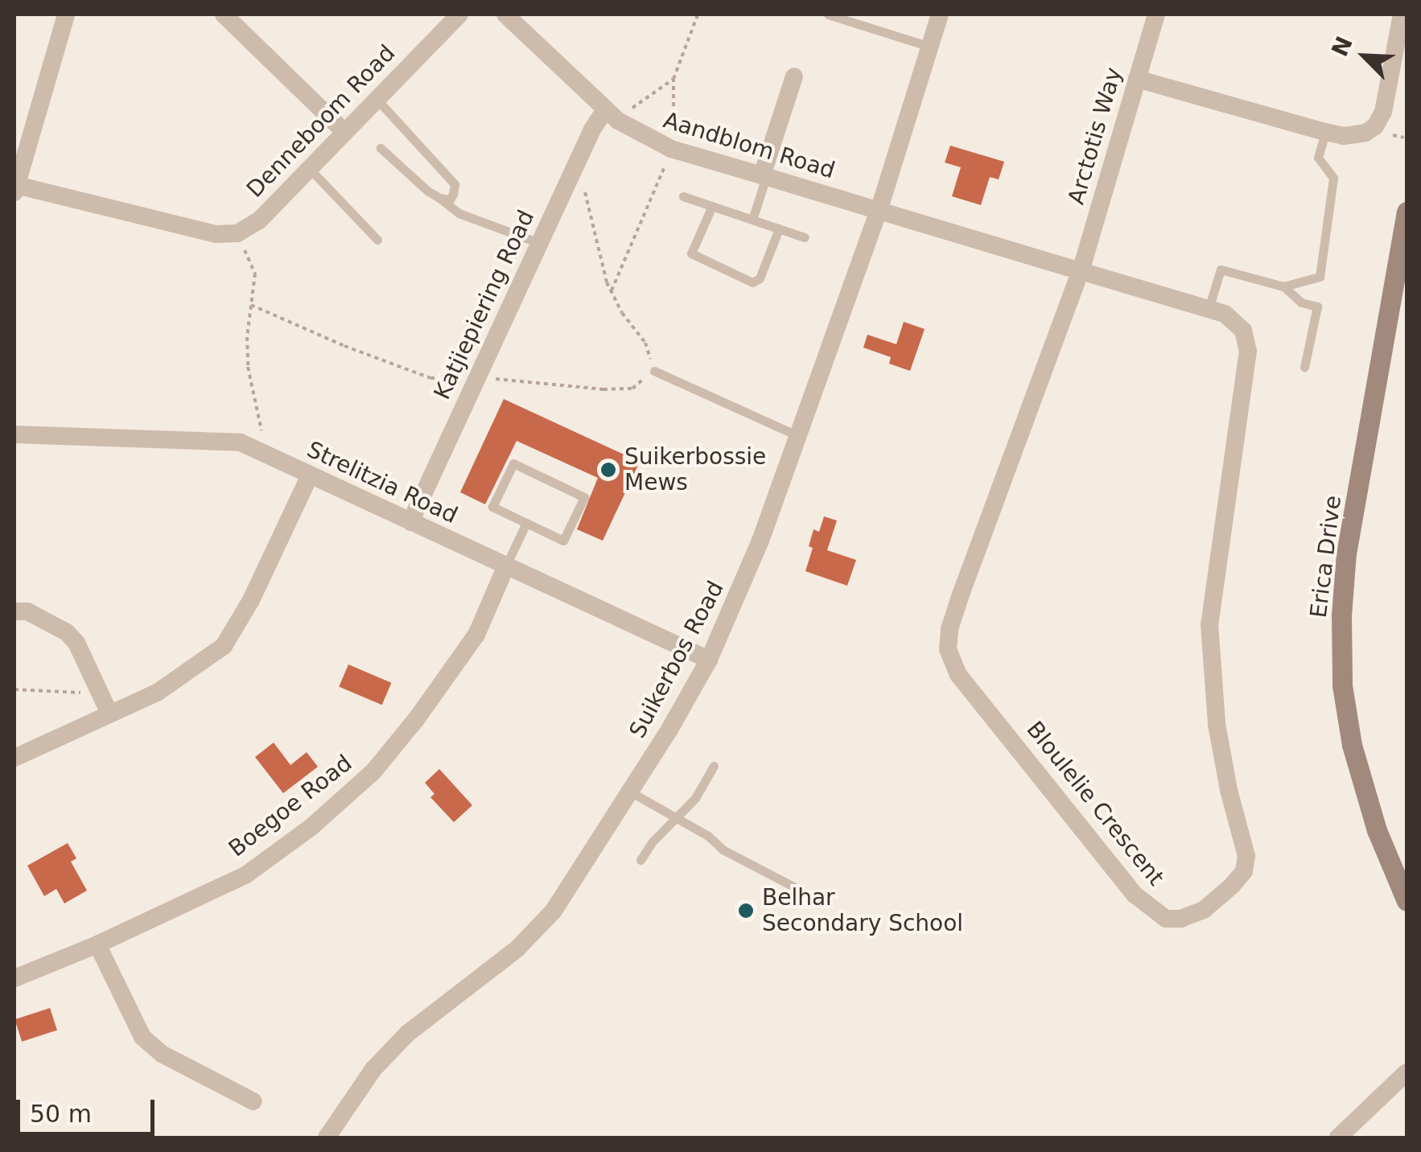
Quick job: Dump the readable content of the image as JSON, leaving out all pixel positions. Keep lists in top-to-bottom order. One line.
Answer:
{"streets":{"main road":["Erica Drive"],"street":["Denneboom Road","Arctotis Way","Aandblom Road","Katjiepiering Road","Strelitzia Road","Suikerbos Road","Bloulelie Crescent","Boegoe Road"]},"crossings":[["Arctotis Way","Bloulelie Crescent"],["Aandblom Road","Katjiepiering Road"],["Aandblom Road","Suikerbos Road"],["Aandblom Road","Bloulelie Crescent"],["Katjiepiering Road","Strelitzia Road"],["Strelitzia Road","Suikerbos Road"],["Strelitzia Road","Boegoe Road"],["Suikerbos Road","Bloulelie Crescent"]],"places":["Suikerbossie Mews","Belhar Secondary School"],"scale_bar":"50 m","north":"top left"}
